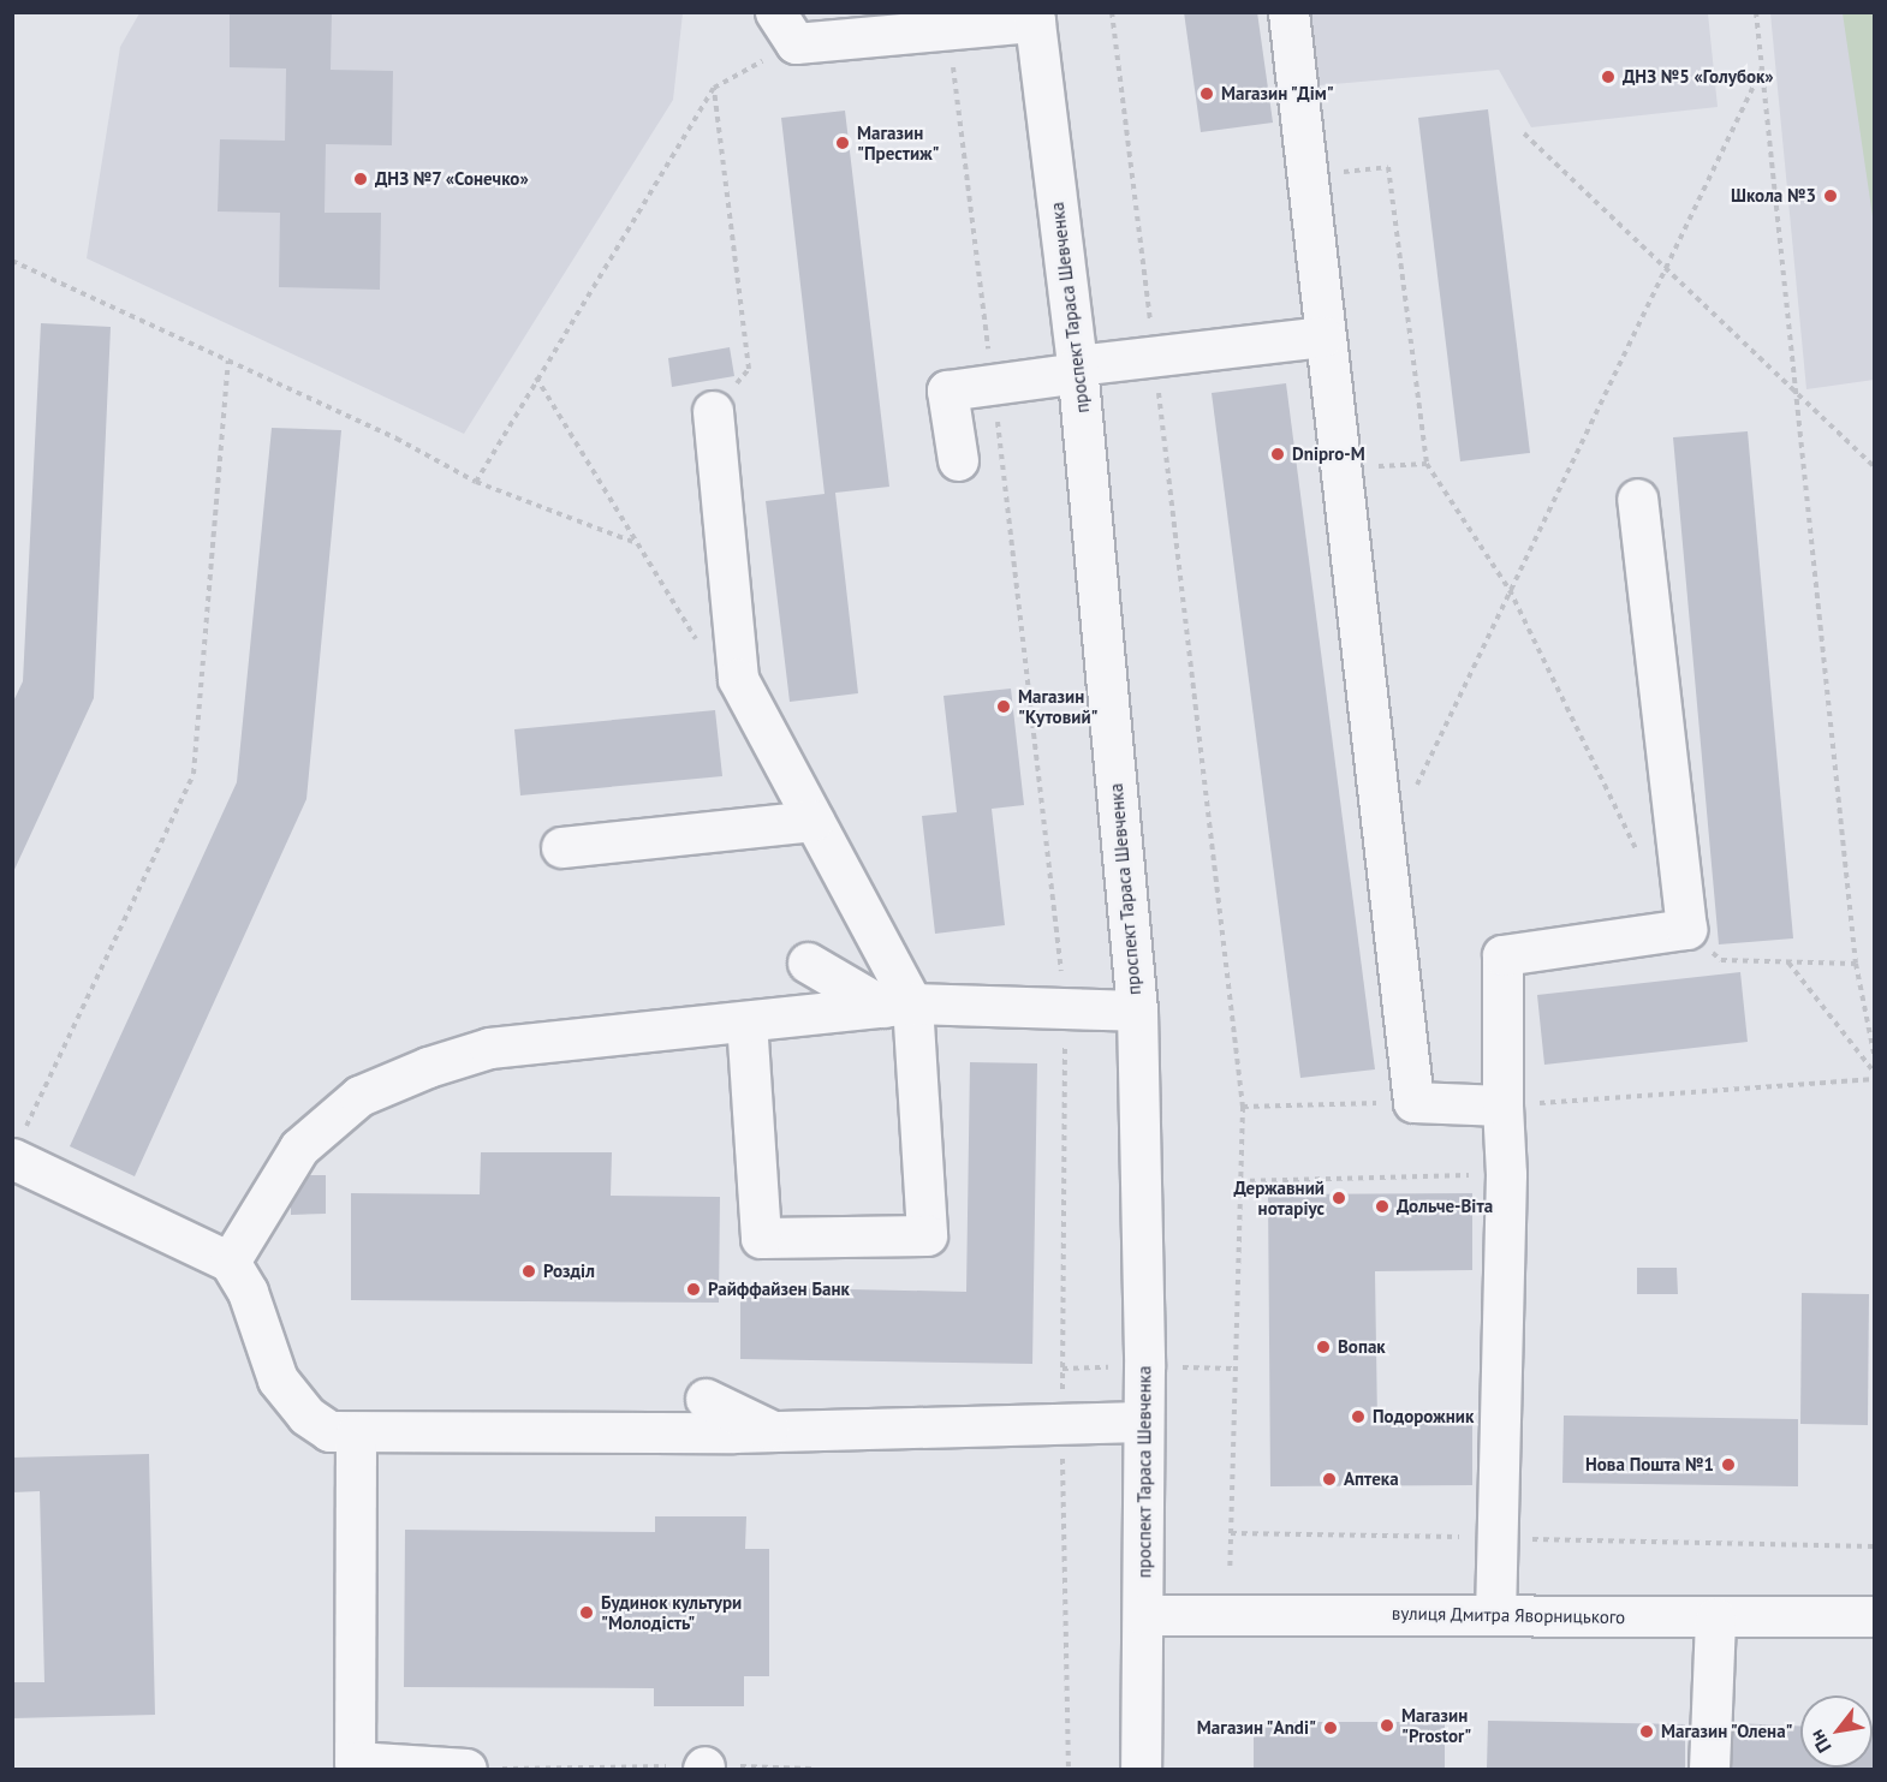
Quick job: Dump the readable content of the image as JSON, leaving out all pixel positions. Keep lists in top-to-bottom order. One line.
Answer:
{"streets":{"street":["проспект Тараса Шевченка","вулиця Дмитра Яворницького"]},"crossings":[["проспект Тараса Шевченка","вулиця Дмитра Яворницького"]],"places":["ДНЗ №5 «Голубок»","Магазин \"Дім\"","Магазин \"Престиж\"","ДНЗ №7 «Сонечко»","Школа №3","Dnipro-M","Магазин \"Кутовий\"","Державний нотаріус","Дольче-Віта","Розділ","Райффайзен Банк","Вопак","Подорожник","Нова Пошта №1","Аптека","Будинок культури \"Молодість\"","Магазин \"Prostor\"","Магазин \"Andi\"","Магазин \"Олена\""],"north":"bottom left"}
